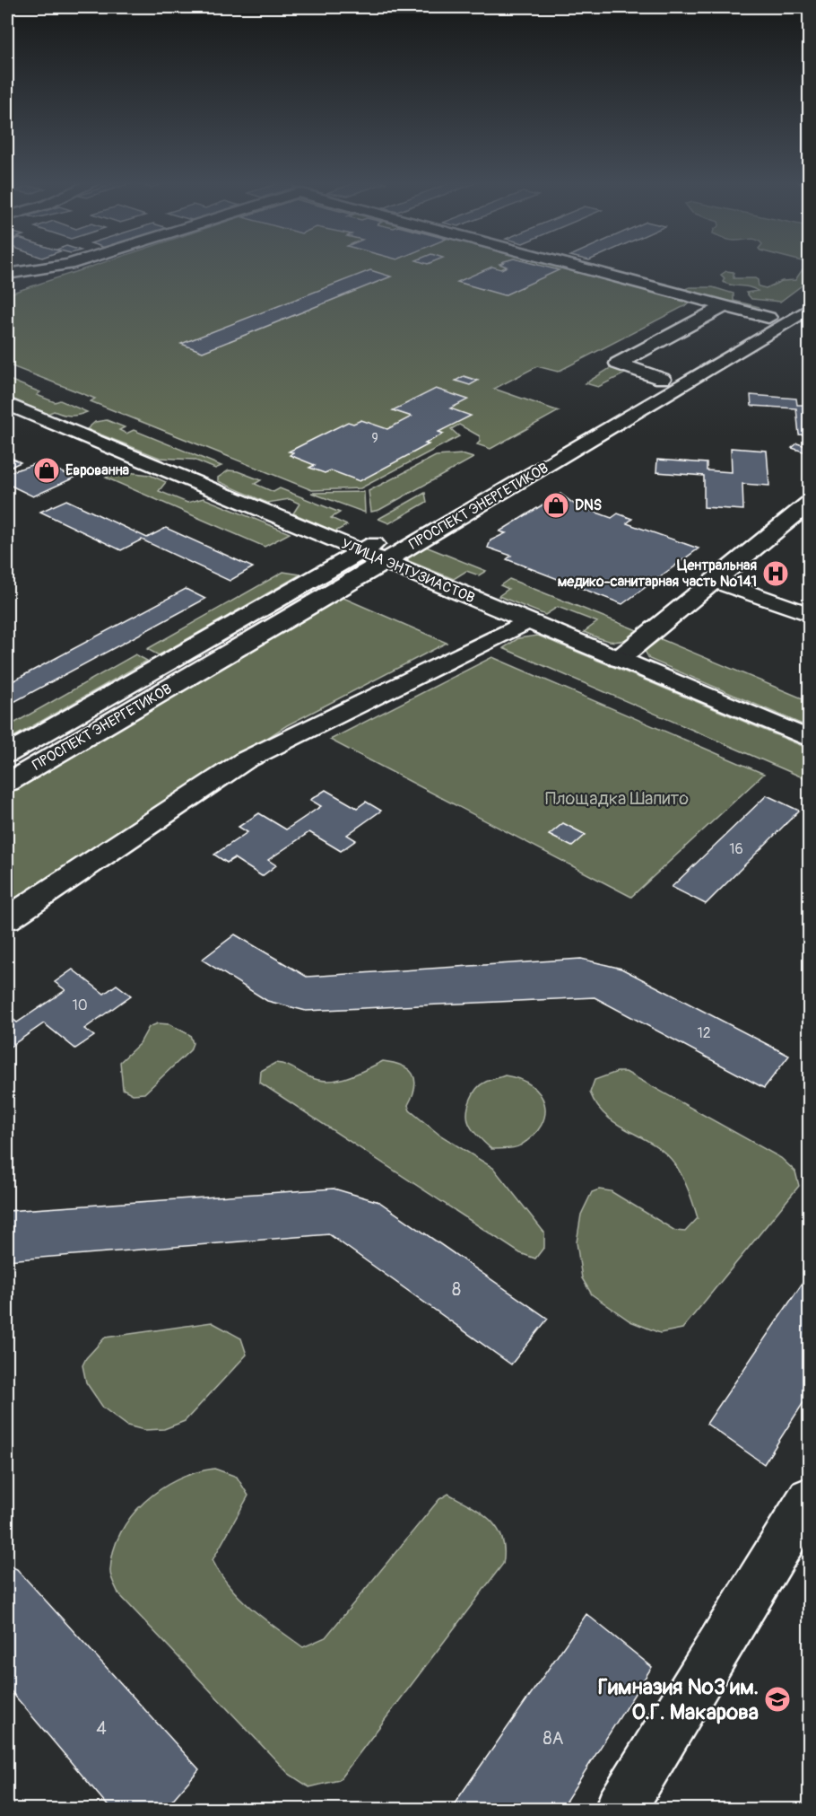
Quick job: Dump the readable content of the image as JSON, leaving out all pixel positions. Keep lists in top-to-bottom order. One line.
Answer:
{"streets":{"main road":["ПРОСПЕКТ ЭНЕРГЕТИКОВ","УЛИЦА ЭНТУЗИАСТОВ"]},"crossings":[["ПРОСПЕКТ ЭНЕРГЕТИКОВ","УЛИЦА ЭНТУЗИАСТОВ"]],"parks":["Площадка Шапито"],"places":{"shop":["Еврованна","DNS"],"hospital":["Центральная медико-санитарная часть №141"],"school or university":["Гимназия №3 им. О.Г. Макарова"]},"house_numbers":["9","16","10","12","8","4","8А"]}
